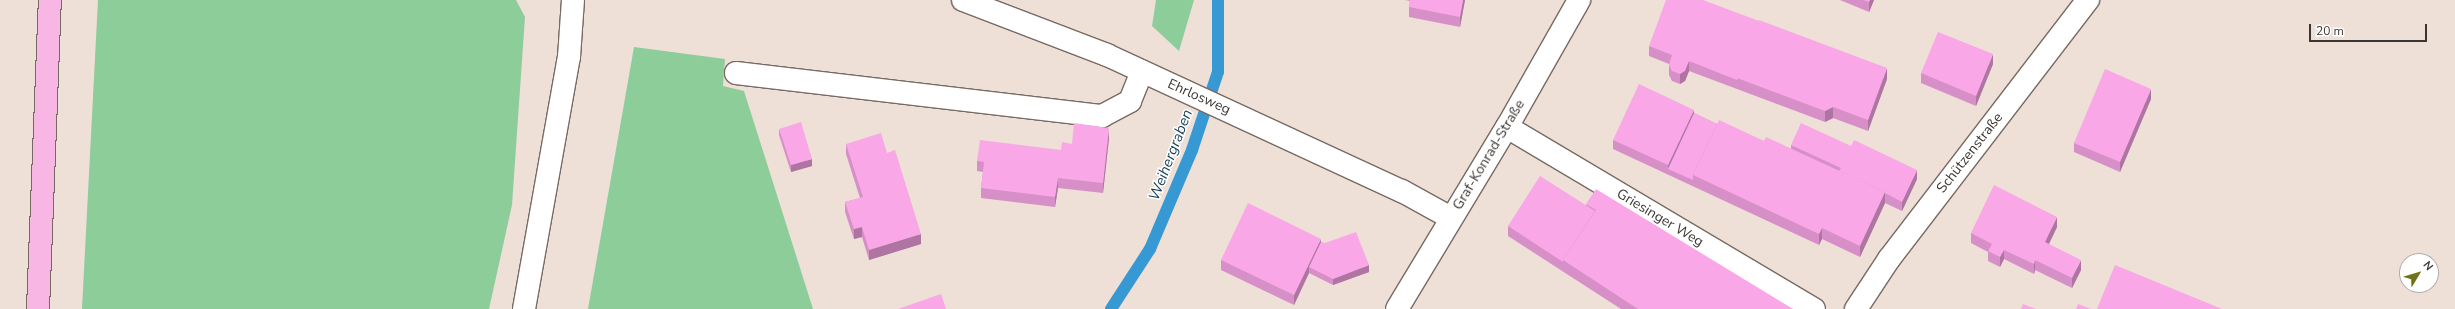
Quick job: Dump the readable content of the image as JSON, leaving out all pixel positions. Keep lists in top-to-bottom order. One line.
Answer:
{"streets":{"street":["Ehrlosweg","Schützenstraße","Graf-Konrad-Straße","Griesinger Weg"]},"crossings":[["Ehrlosweg","Graf-Konrad-Straße"],["Graf-Konrad-Straße","Griesinger Weg"]],"water":["Weihergraben"],"scale_bar":"20 m","north":"top right"}
